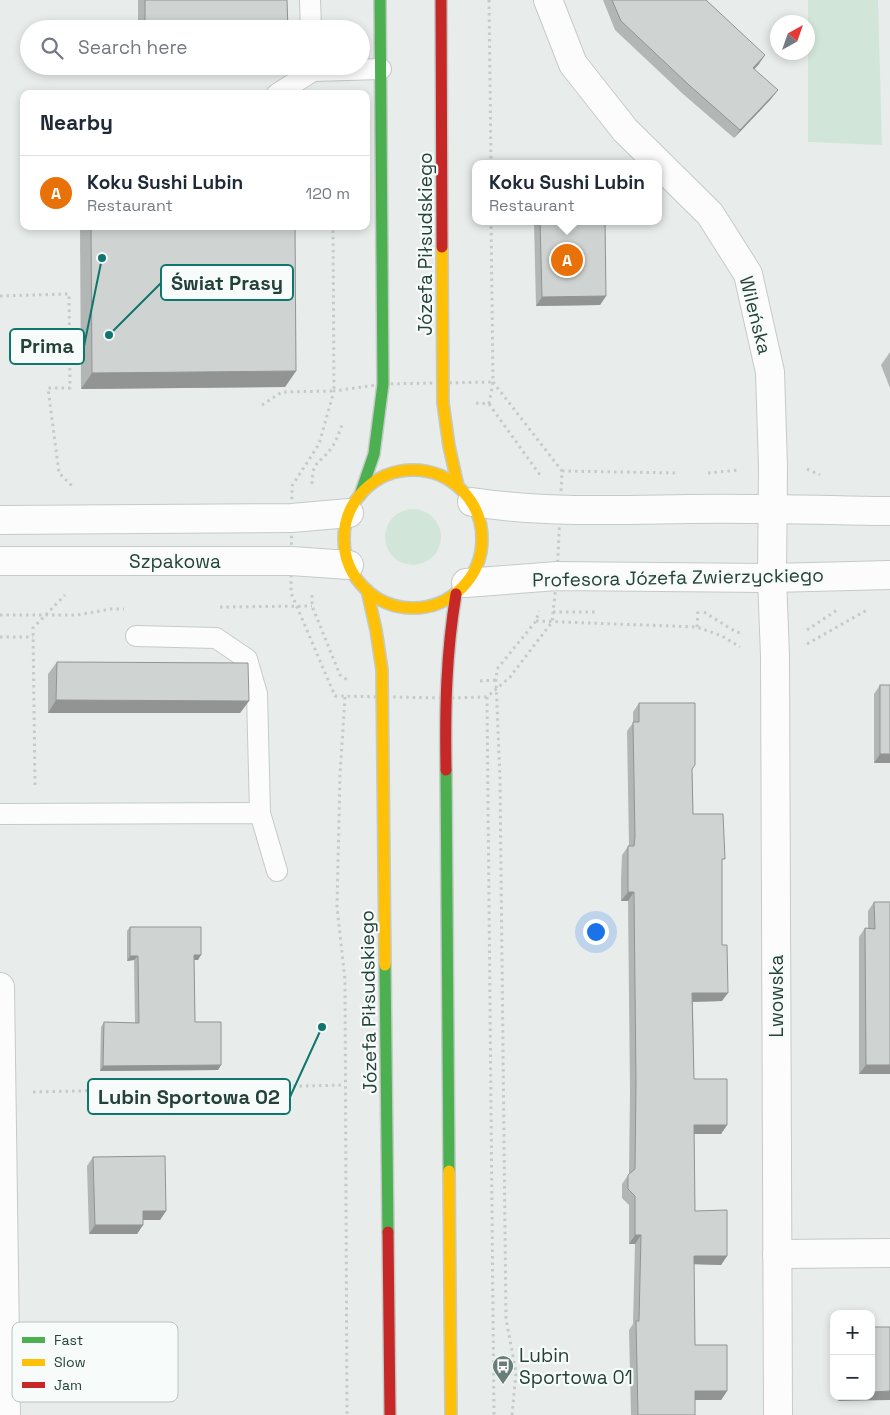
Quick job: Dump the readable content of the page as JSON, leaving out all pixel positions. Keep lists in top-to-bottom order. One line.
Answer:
{"streets":{"street":["Józefa Piłsudskiego","Wileńska","Szpakowa","Profesora Józefa Zwierzyckiego","Lwowska"]},"crossings":[["Józefa Piłsudskiego","Szpakowa"],["Józefa Piłsudskiego","Profesora Józefa Zwierzyckiego"],["Wileńska","Profesora Józefa Zwierzyckiego"],["Wileńska","Lwowska"],["Szpakowa","Profesora Józefa Zwierzyckiego"],["Profesora Józefa Zwierzyckiego","Lwowska"]],"places":{"other":["Prima","Świat Prasy","Lubin Sportowa 02"],"bus stop":["Lubin Sportowa 01"]},"legend":["Fast","Slow","Jam"],"north":"top right","page":{"search":"Search here","heading":"Nearby","list":[{"mark":"A","name":"Koku Sushi Lubin","note":"Restaurant","value":"120 m"}],"popup":["Koku Sushi Lubin","Restaurant"],"pins":"A","map_buttons":["+","−"]}}
